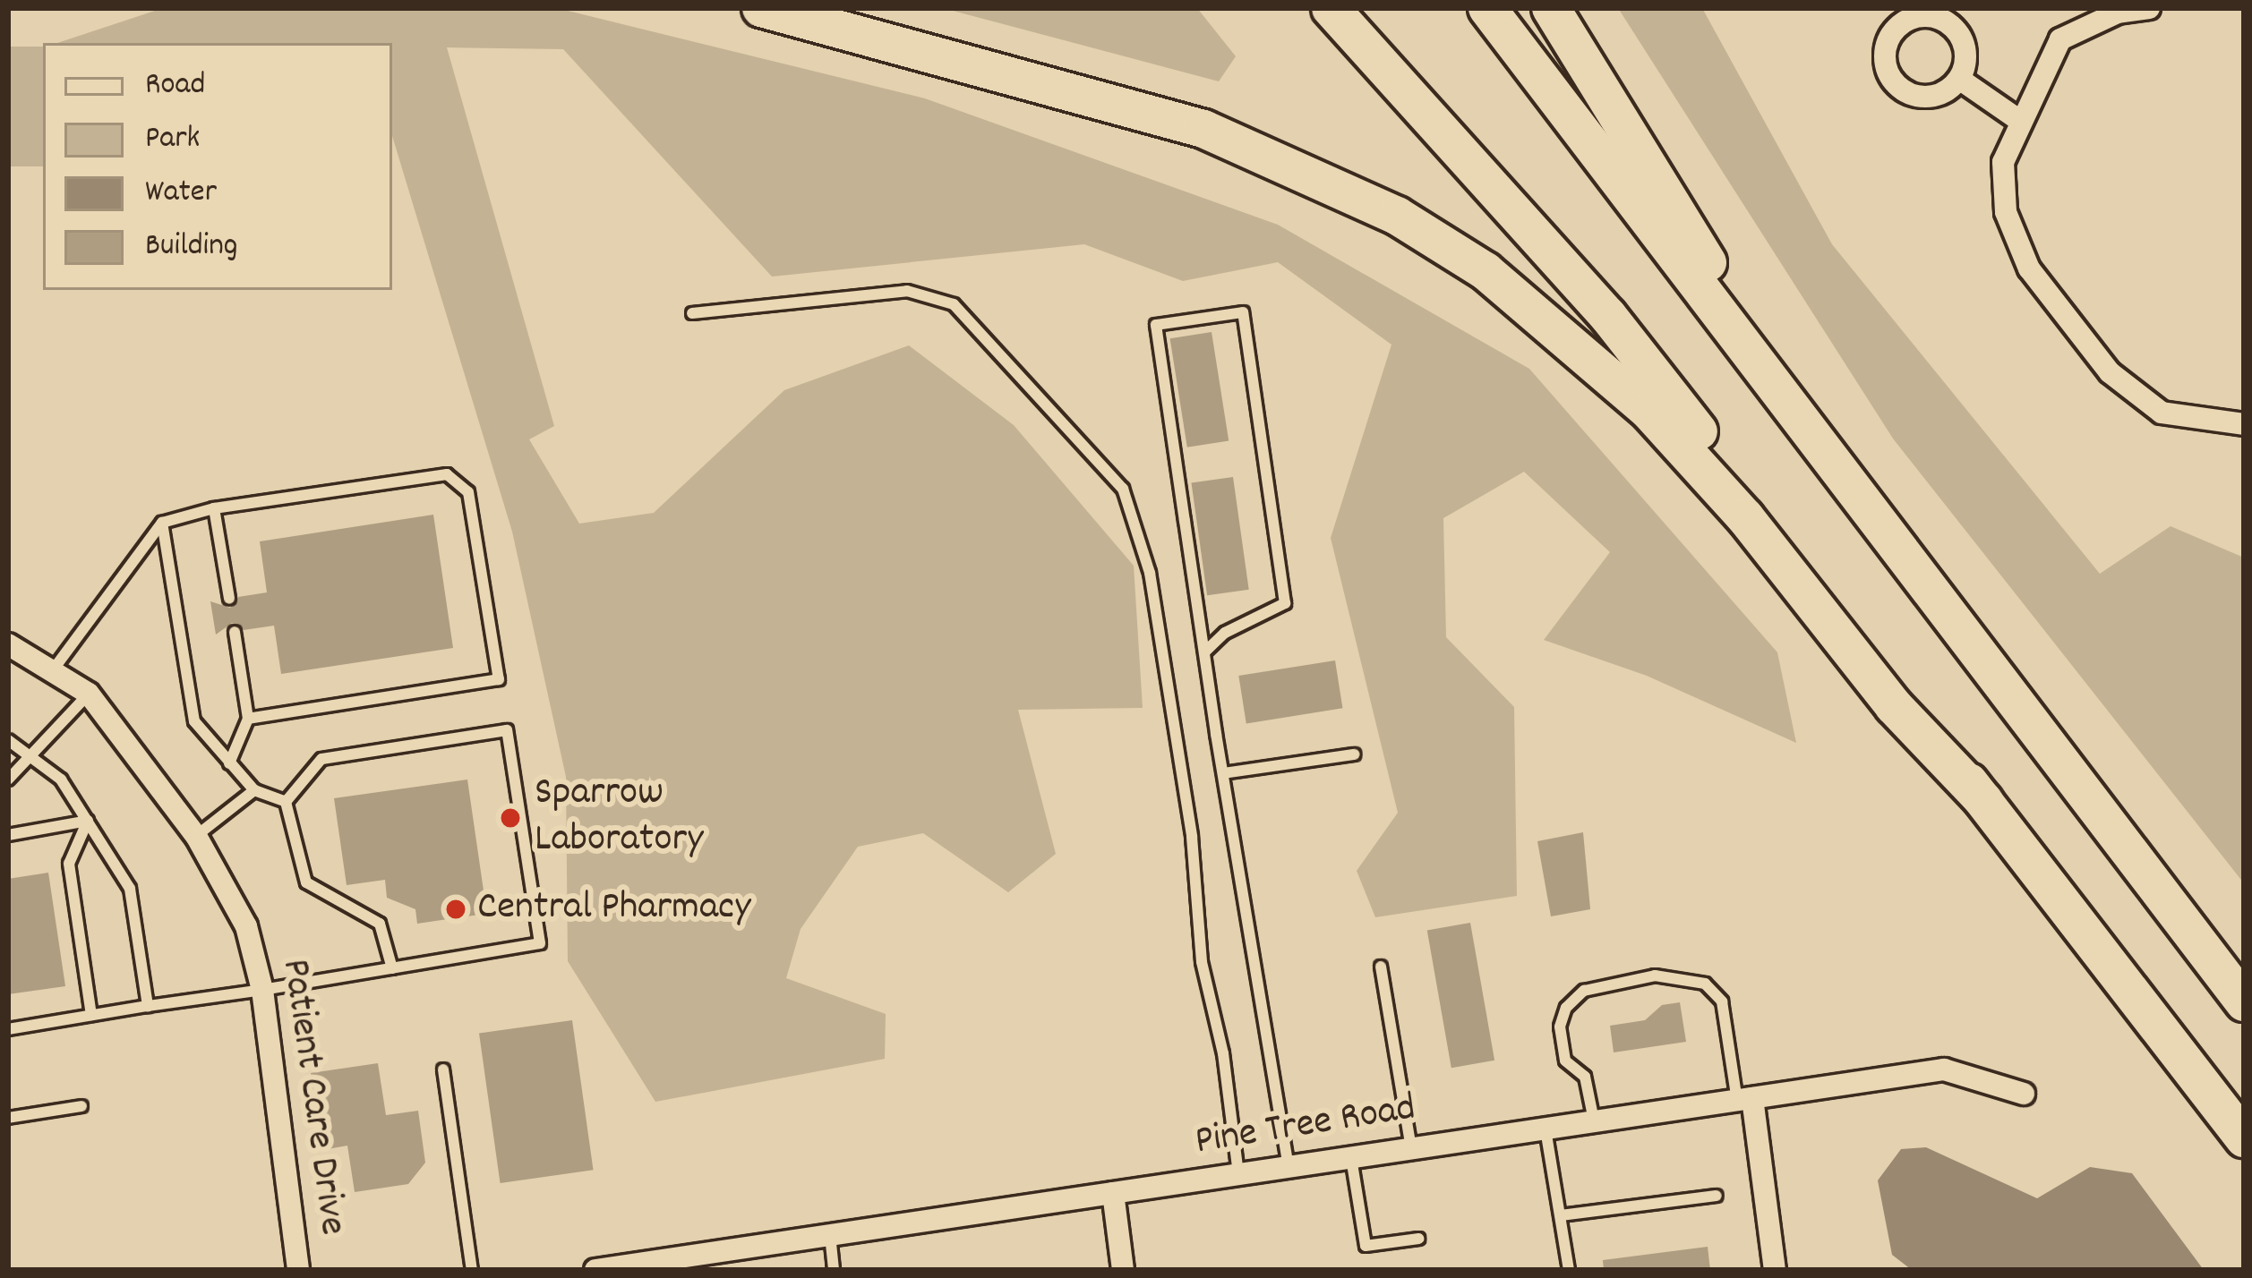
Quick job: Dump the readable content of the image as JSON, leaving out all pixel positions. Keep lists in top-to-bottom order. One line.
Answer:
{"streets":{"street":["Patient Care Drive","Pine Tree Road"]},"places":["Sparrow Laboratory","Central Pharmacy"],"legend":["Road","Park","Water","Building"]}
